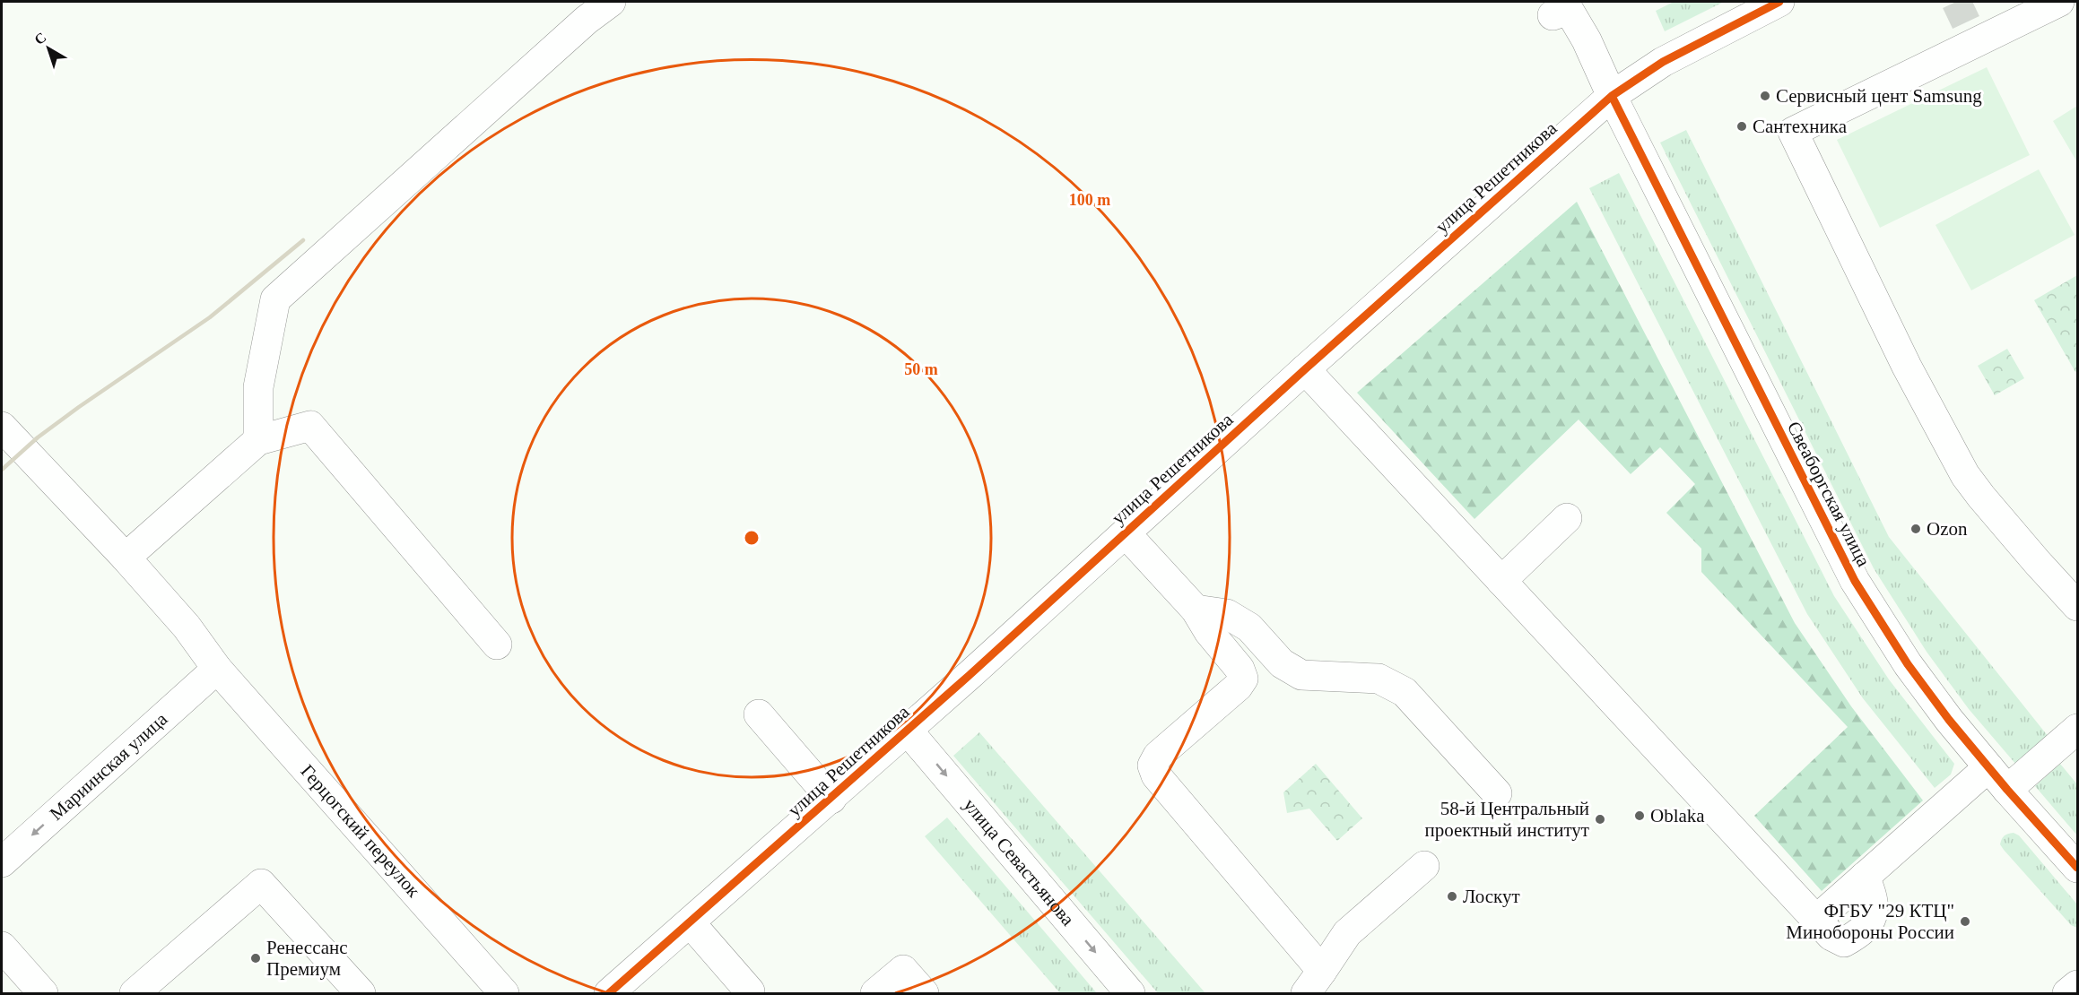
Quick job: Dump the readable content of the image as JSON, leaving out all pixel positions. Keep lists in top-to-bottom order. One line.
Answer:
{"streets":{"street":["улица Решетникова","Свеаборгская улица","Мариинская улица","Герцогский переулок","улица Севастьянова"]},"crossings":[["улица Решетникова","Свеаборгская улица"],["улица Решетникова","улица Севастьянова"],["Мариинская улица","Герцогский переулок"]],"one_way":["Мариинская улица","улица Севастьянова"],"places":["Сервисный цент Samsung","Сантехника","Ozon","Oblaka","58-й Центральный проектный институт","Лоскут","ФГБУ \"29 КТЦ\" Минобороны России","Ренессанс Премиум"],"north":"top left","rings":["100 m","50 m"]}
